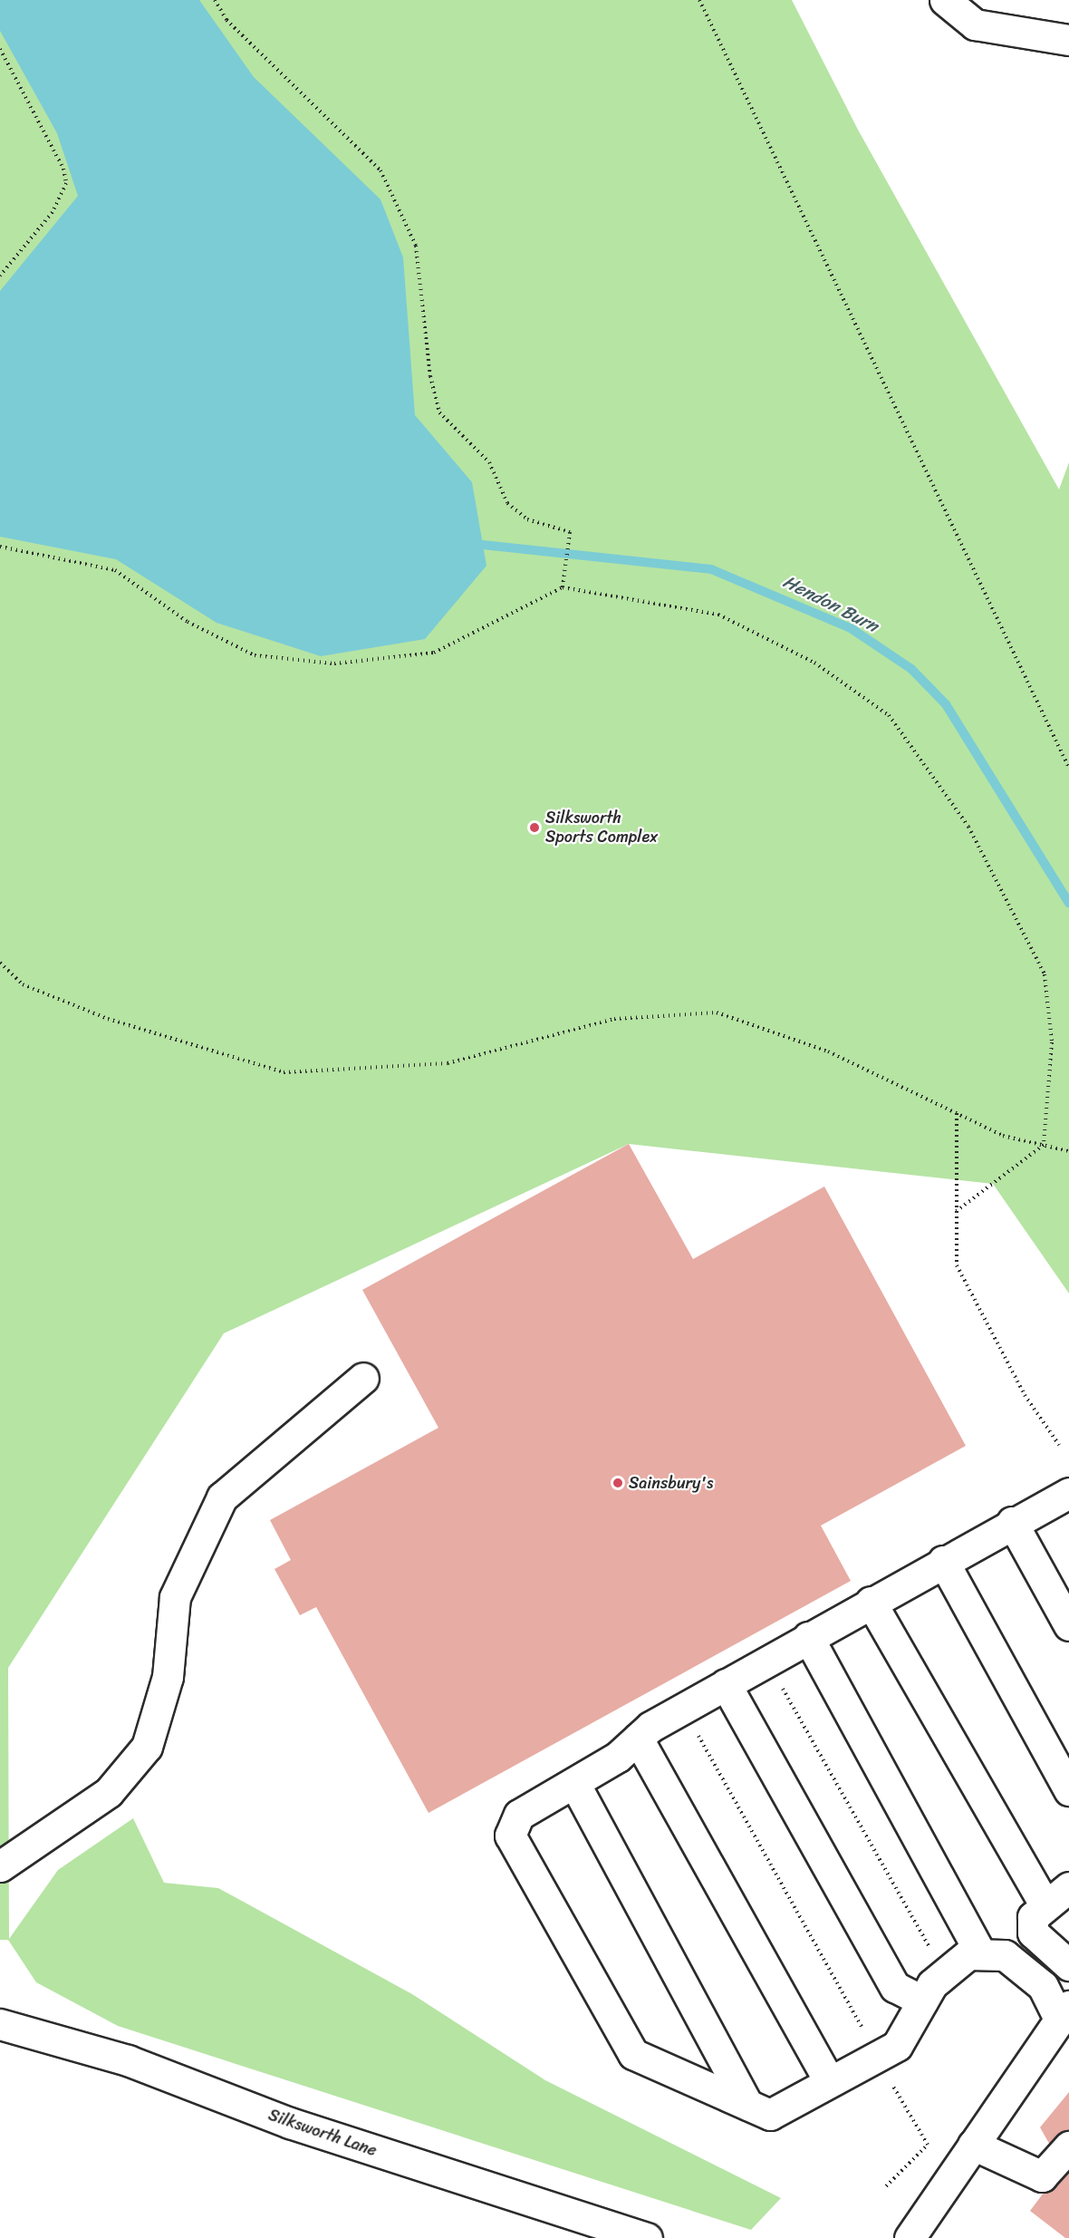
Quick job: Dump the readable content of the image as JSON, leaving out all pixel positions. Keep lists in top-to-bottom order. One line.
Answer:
{"streets":{"street":["Silksworth Lane"]},"water":["Hendon Burn"],"places":["Silksworth Sports Complex","Sainsbury's"]}
